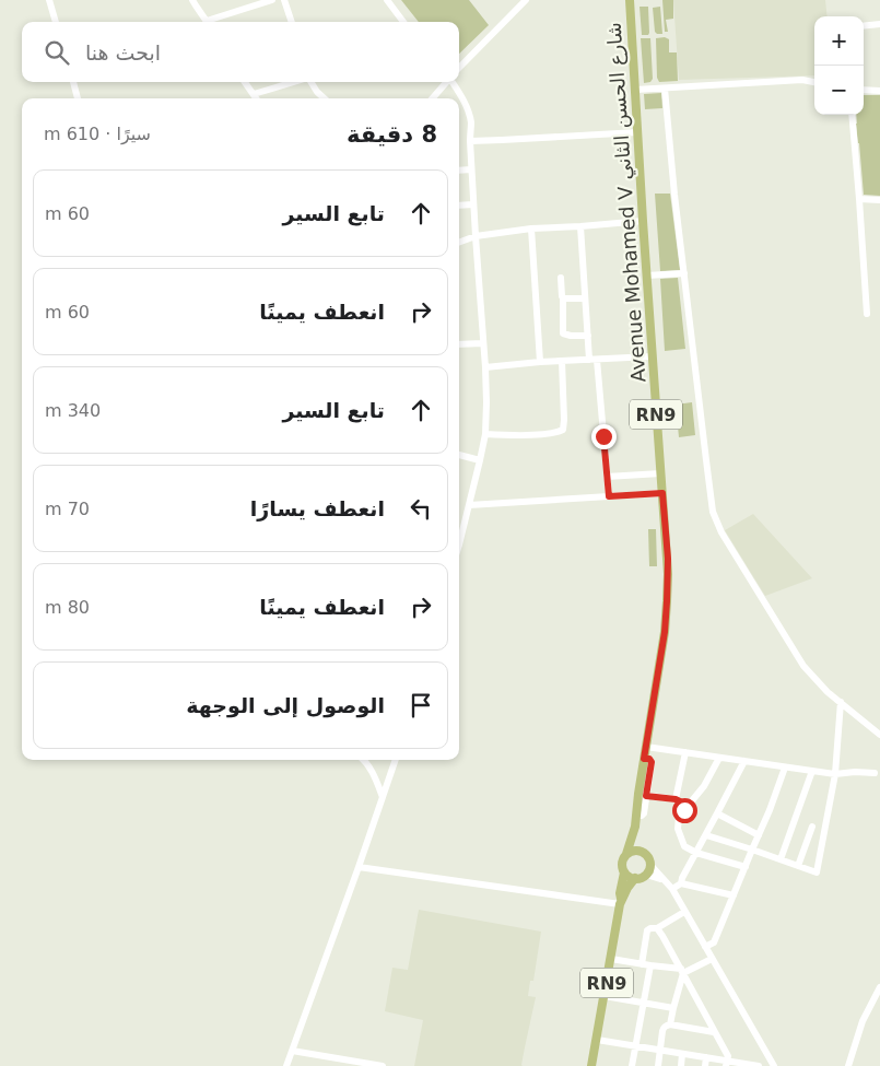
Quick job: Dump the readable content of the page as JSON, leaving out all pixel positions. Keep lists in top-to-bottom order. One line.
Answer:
{"streets":{"main road":["Avenue Mohamed V شارع الحسن الثاني","RN9"]},"page":{"map_buttons":["+","−"],"search":"ابحث هنا","heading":["8 دقيقة","سيرًا · 610 m"],"list":[["تابع السير","60 m"],["انعطف يمينًا","60 m"],["تابع السير","340 m"],["انعطف يسارًا","70 m"],["انعطف يمينًا","80 m"],"الوصول إلى الوجهة"]}}
